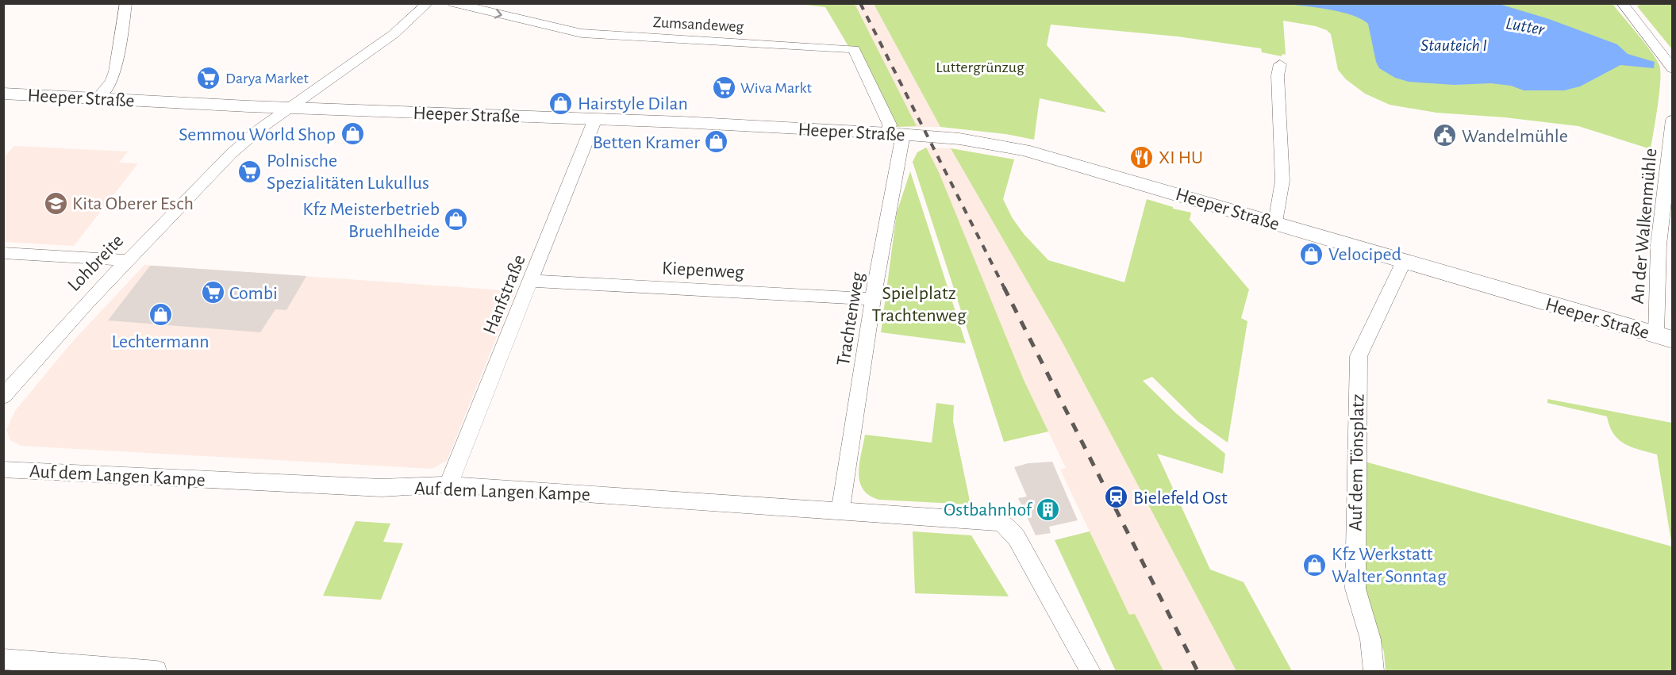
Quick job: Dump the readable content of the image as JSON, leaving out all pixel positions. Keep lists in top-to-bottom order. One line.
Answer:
{"streets":{"main road":["Heeper Straße"],"street":["Zumsandeweg","An der Walkenmühle","Lohbreite","Kiepenweg","Hanfstraße","Trachtenweg","Auf dem Tönsplatz","Auf dem Langen Kampe"]},"crossings":[["Zumsandeweg","Heeper Straße"],["Zumsandeweg","Trachtenweg"],["Heeper Straße","An der Walkenmühle"],["Heeper Straße","Lohbreite"],["Heeper Straße","Hanfstraße"],["Heeper Straße","Trachtenweg"],["Heeper Straße","Auf dem Tönsplatz"],["Kiepenweg","Hanfstraße"],["Kiepenweg","Trachtenweg"],["Hanfstraße","Auf dem Langen Kampe"],["Trachtenweg","Auf dem Langen Kampe"]],"one_way":["Zumsandeweg"],"water":["Lutter","Stauteich I"],"parks":["Luttergrünzug","Spielplatz Trachtenweg"],"places":{"supermarket":["Darya Market","Wiva Markt","Polnische Spezialitäten Lukullus","Combi"],"shop":["Hairstyle Dilan","Semmou World Shop","Betten Kramer","Kfz Meisterbetrieb Bruehlheide","Velociped","Lechtermann","Kfz Werkstatt Walter Sonntag"],"public building":["Wandelmühle"],"restaurant":["XI HU"],"school or university":["Kita Oberer Esch"],"station":["Bielefeld Ost"],"building":["Ostbahnhof"]}}
